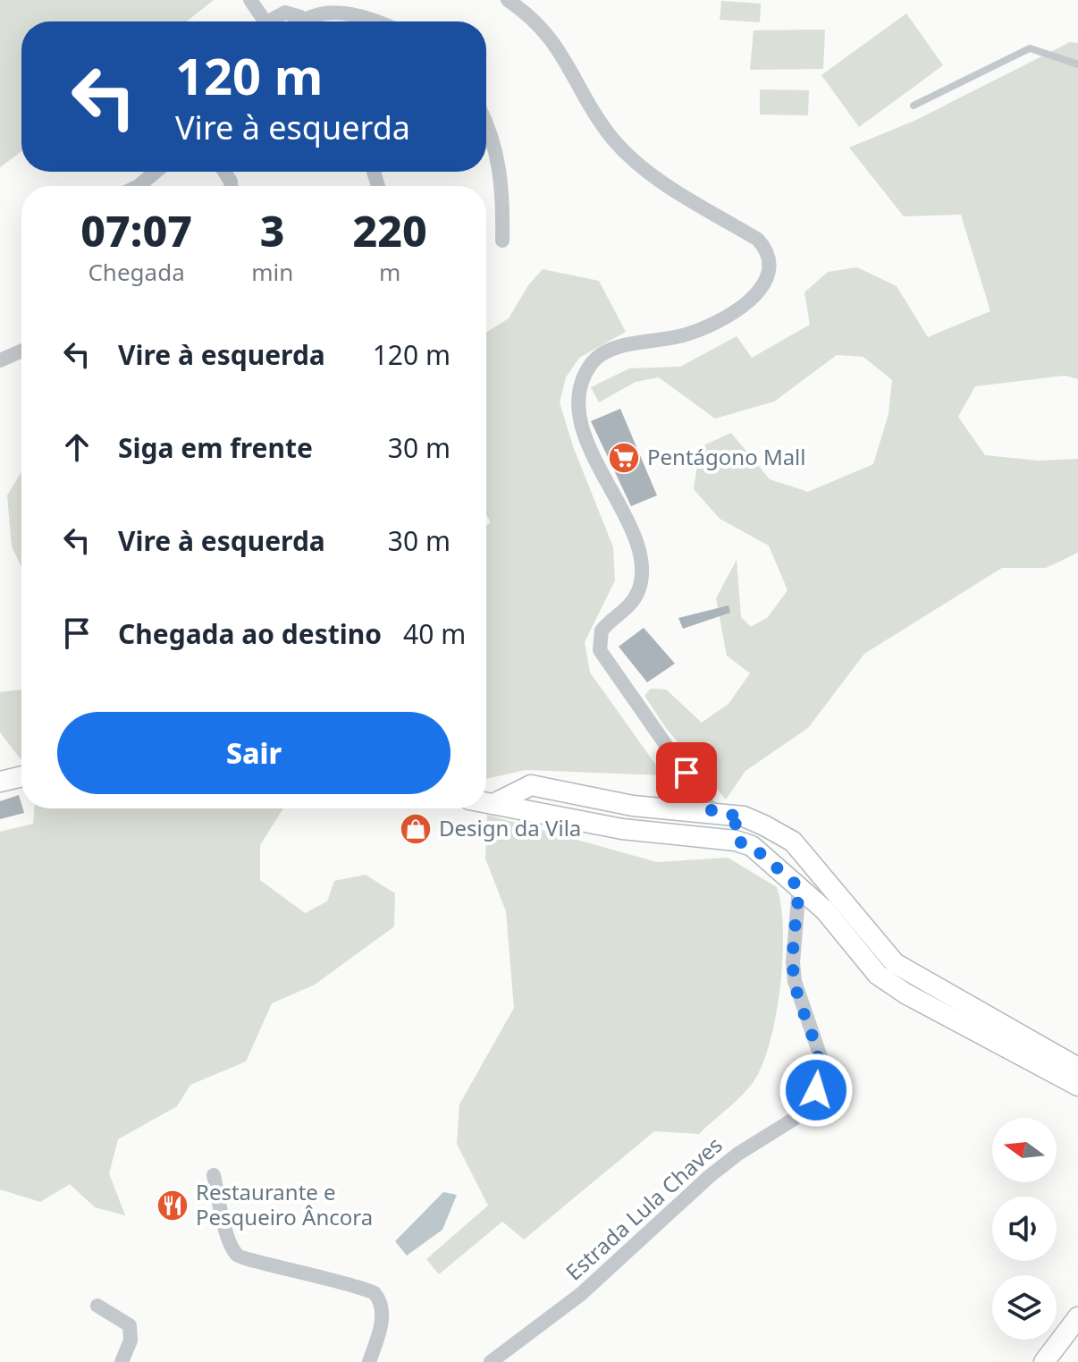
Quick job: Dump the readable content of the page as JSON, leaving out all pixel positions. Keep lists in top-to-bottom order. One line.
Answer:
{"streets":{"street":["Estrada Lula Chaves"]},"places":{"supermarket":["Pentágono Mall"],"shop":["Design da Vila"],"restaurant":["Restaurante e Pesqueiro Âncora"]},"north":"left","page":{"turn":["120 m","Vire à esquerda"],"eta":["07:07","Chegada","3","min","220","m"],"list":[{"name":"Vire à esquerda","value":"120 m"},{"name":"Siga em frente","value":"30 m"},{"name":"Vire à esquerda","value":"30 m"},{"name":"Chegada ao destino","value":"40 m"}],"buttons":"Sair"}}
